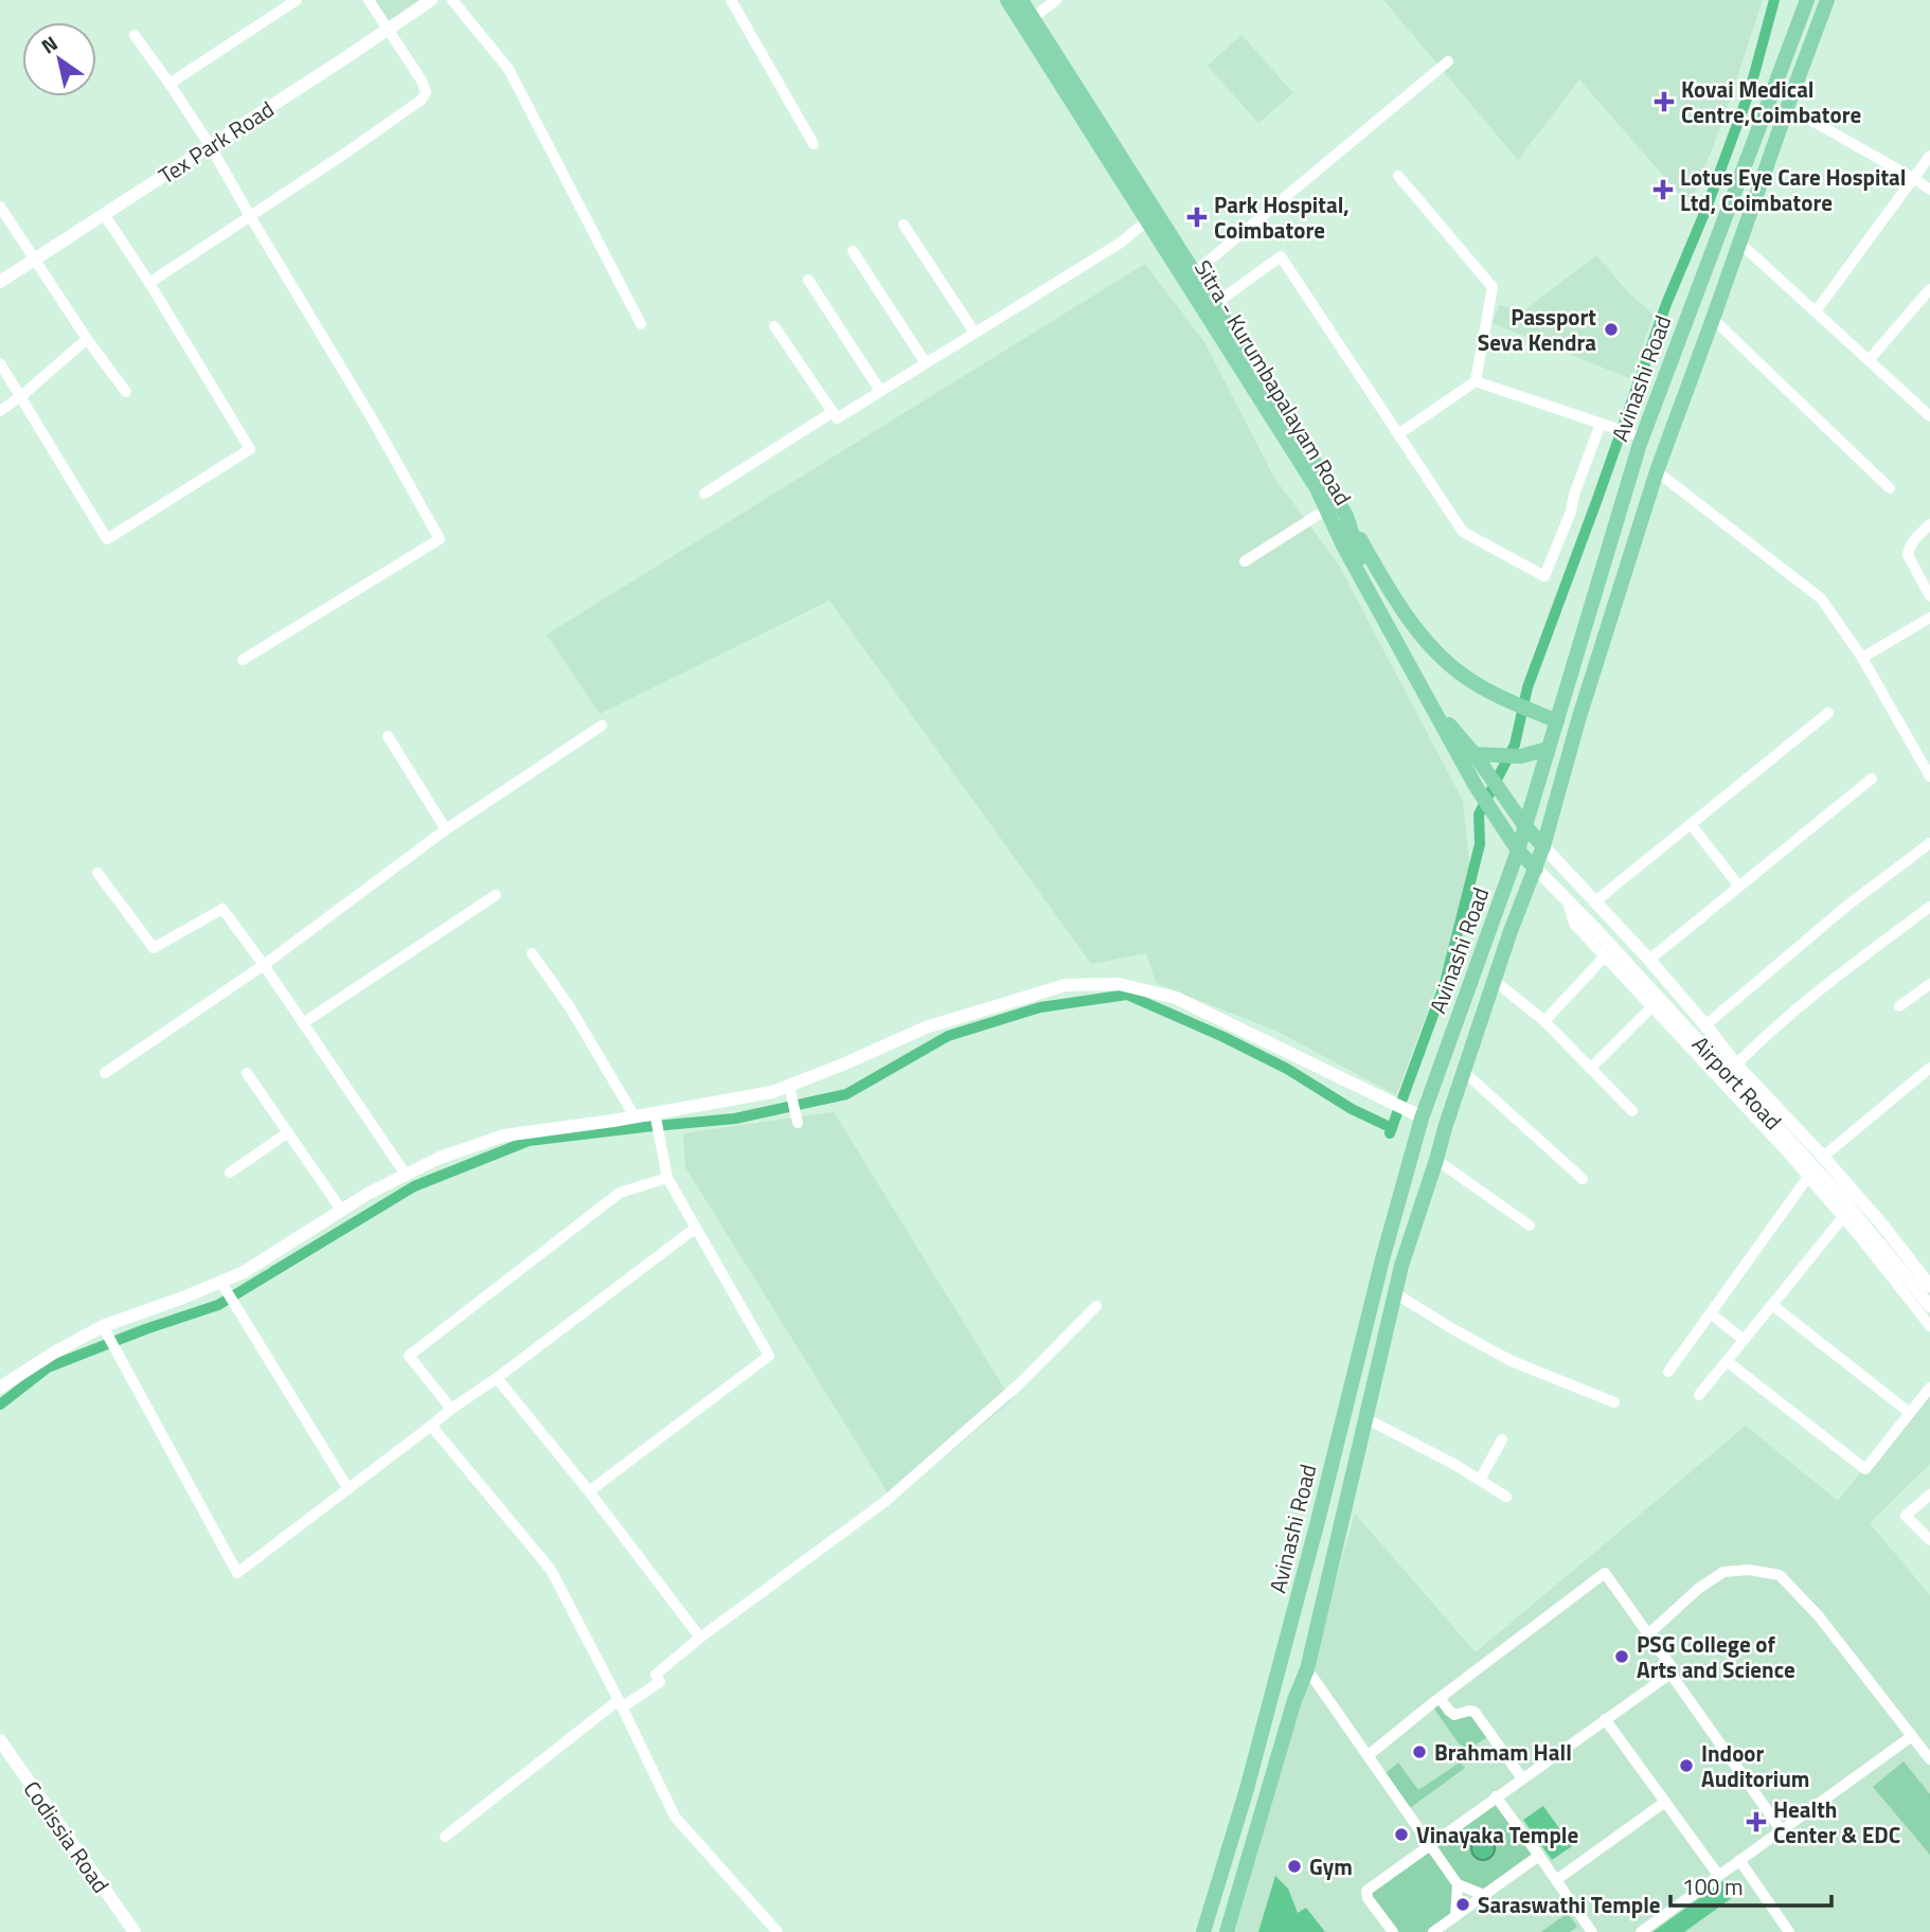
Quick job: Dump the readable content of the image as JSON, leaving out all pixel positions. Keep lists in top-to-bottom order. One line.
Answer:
{"streets":{"main road":["Avinashi Road","Sitra - Kurumbapalayam Road"],"street":["Tex Park Road","Airport Road","Codissia Road"]},"crossings":[["Avinashi Road","Sitra - Kurumbapalayam Road"],["Avinashi Road","Airport Road"],["Sitra - Kurumbapalayam Road","Airport Road"]],"places":{"health":["Kovai Medical Centre,Coimbatore","Lotus Eye Care Hospital Ltd, Coimbatore","Park Hospital, Coimbatore","Health Center & EDC"],"other":["Passport Seva Kendra","PSG College of Arts and Science","Brahmam Hall","Indoor Auditorium","Vinayaka Temple","Gym","Saraswathi Temple"]},"scale_bar":"100 m","north":"top left"}
